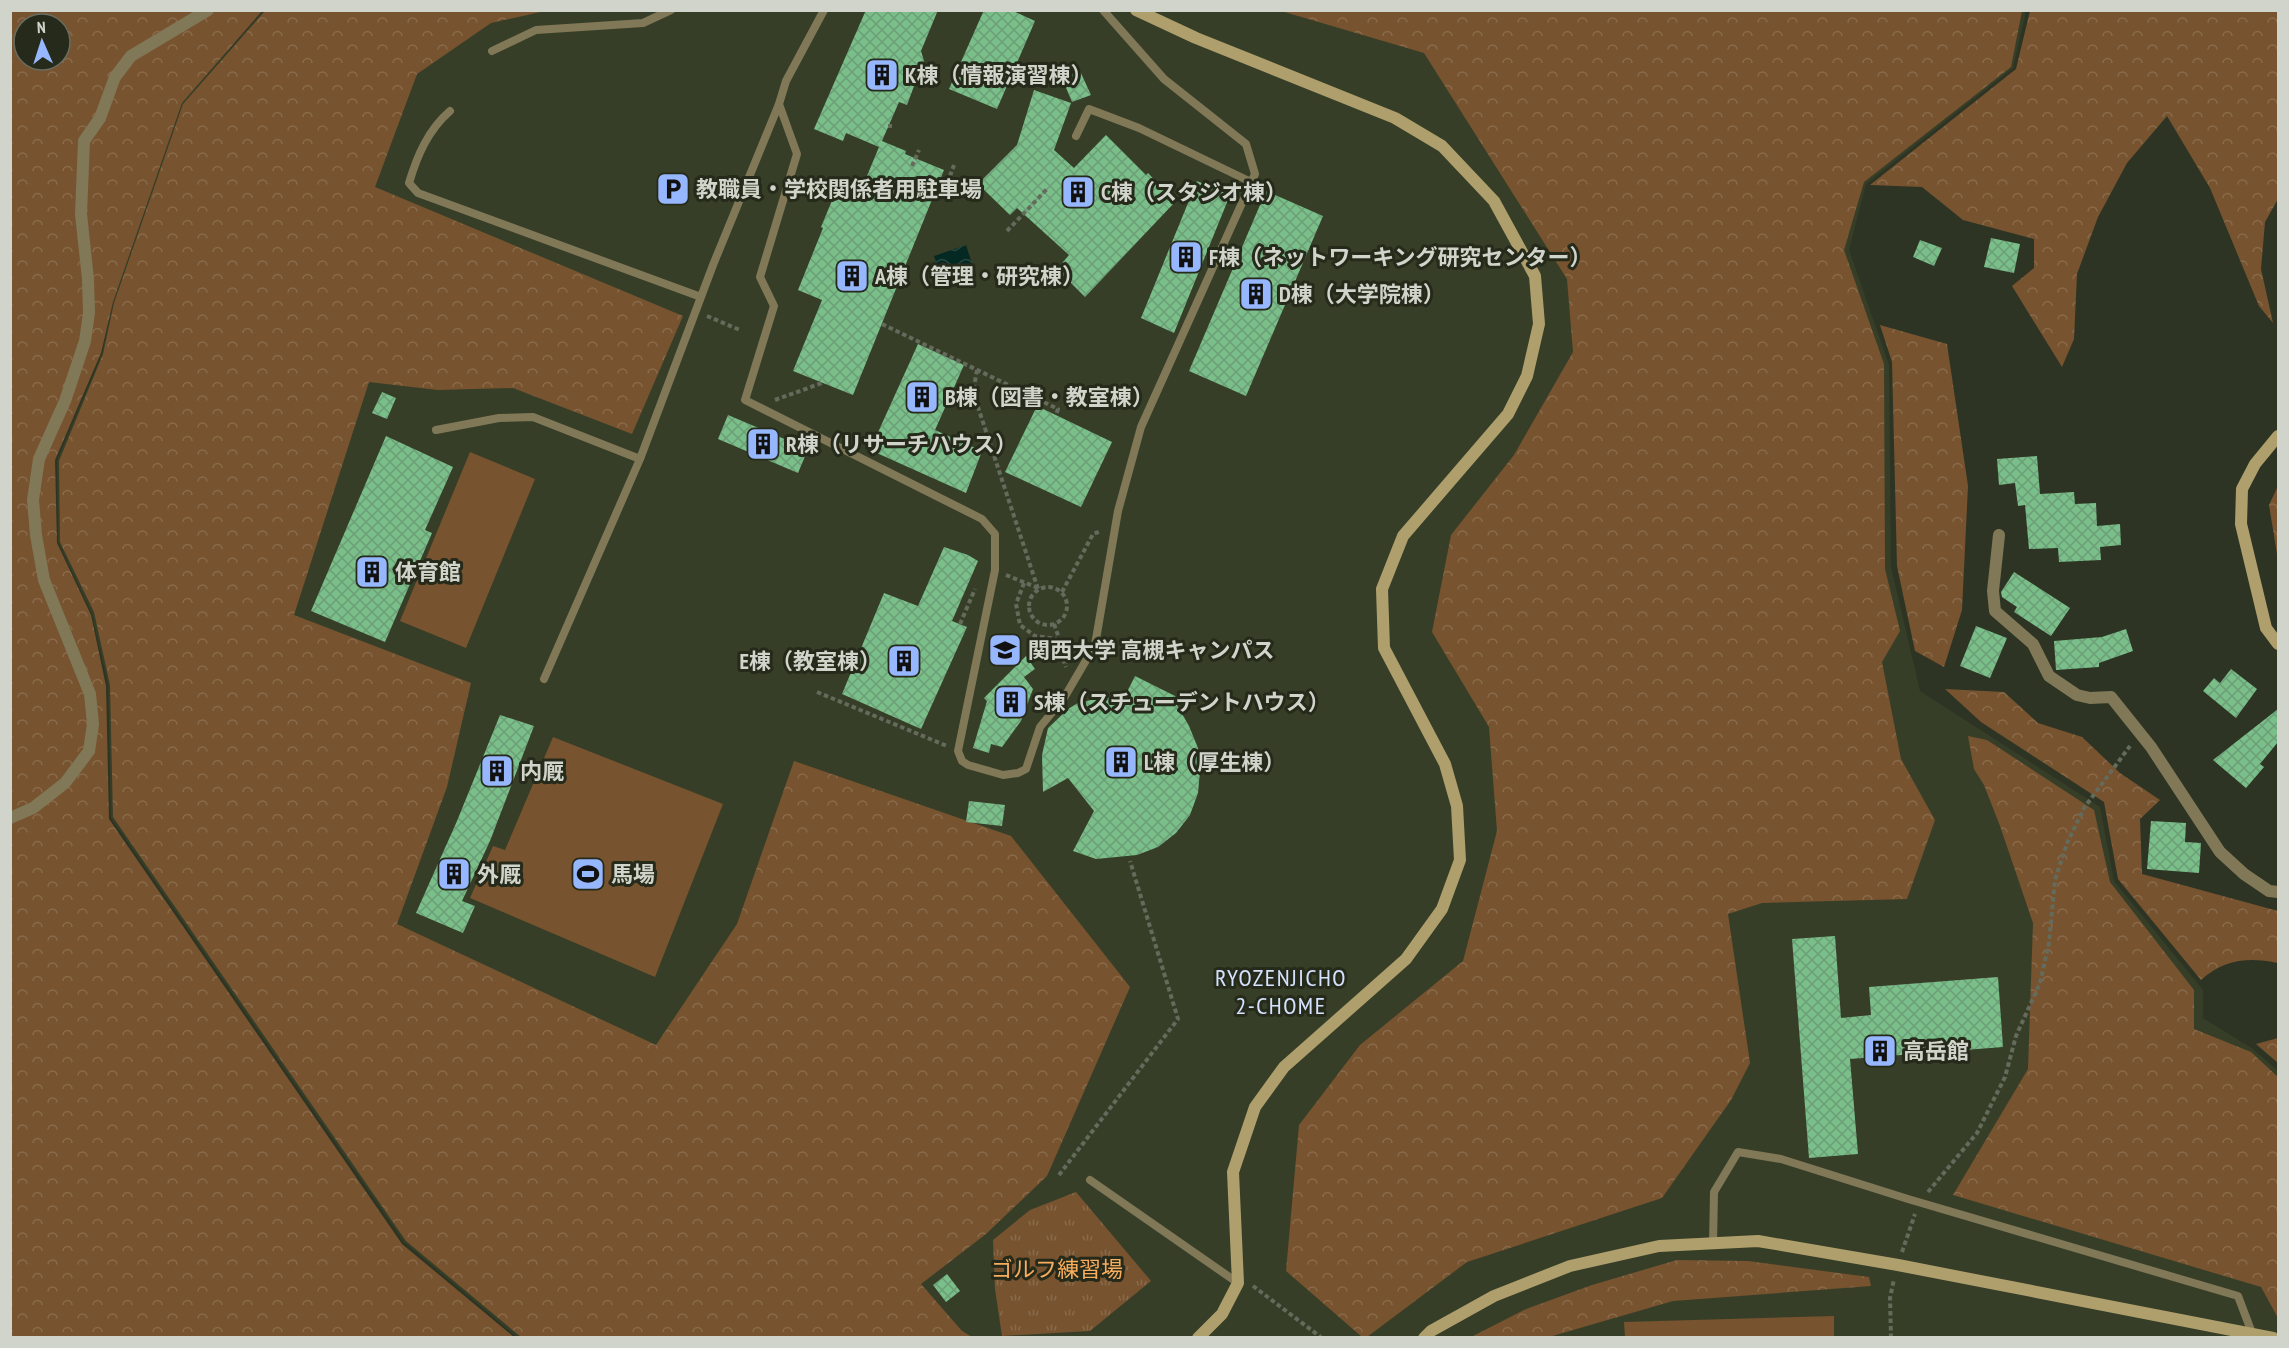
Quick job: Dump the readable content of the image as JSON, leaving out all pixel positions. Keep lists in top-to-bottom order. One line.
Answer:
{"districts":["RYOZENJICHO 2-CHOME"],"parks":["ゴルフ練習場"],"places":{"building":["K棟（情報演習棟）","C棟（スタジオ棟）","F棟（ネットワーキング研究センター）","A棟（管理・研究棟）","D棟（大学院棟）","B棟（図書・教室棟）","R棟（リサーチハウス）","体育館","E棟（教室棟）","S棟（スチューデントハウス）","L棟（厚生棟）","内厩","外厩","高岳館"],"parking":["教職員・学校関係者用駐車場"],"school or university":["関西大学 高槻キャンパス"],"sports":["馬場"]},"north":"top"}
